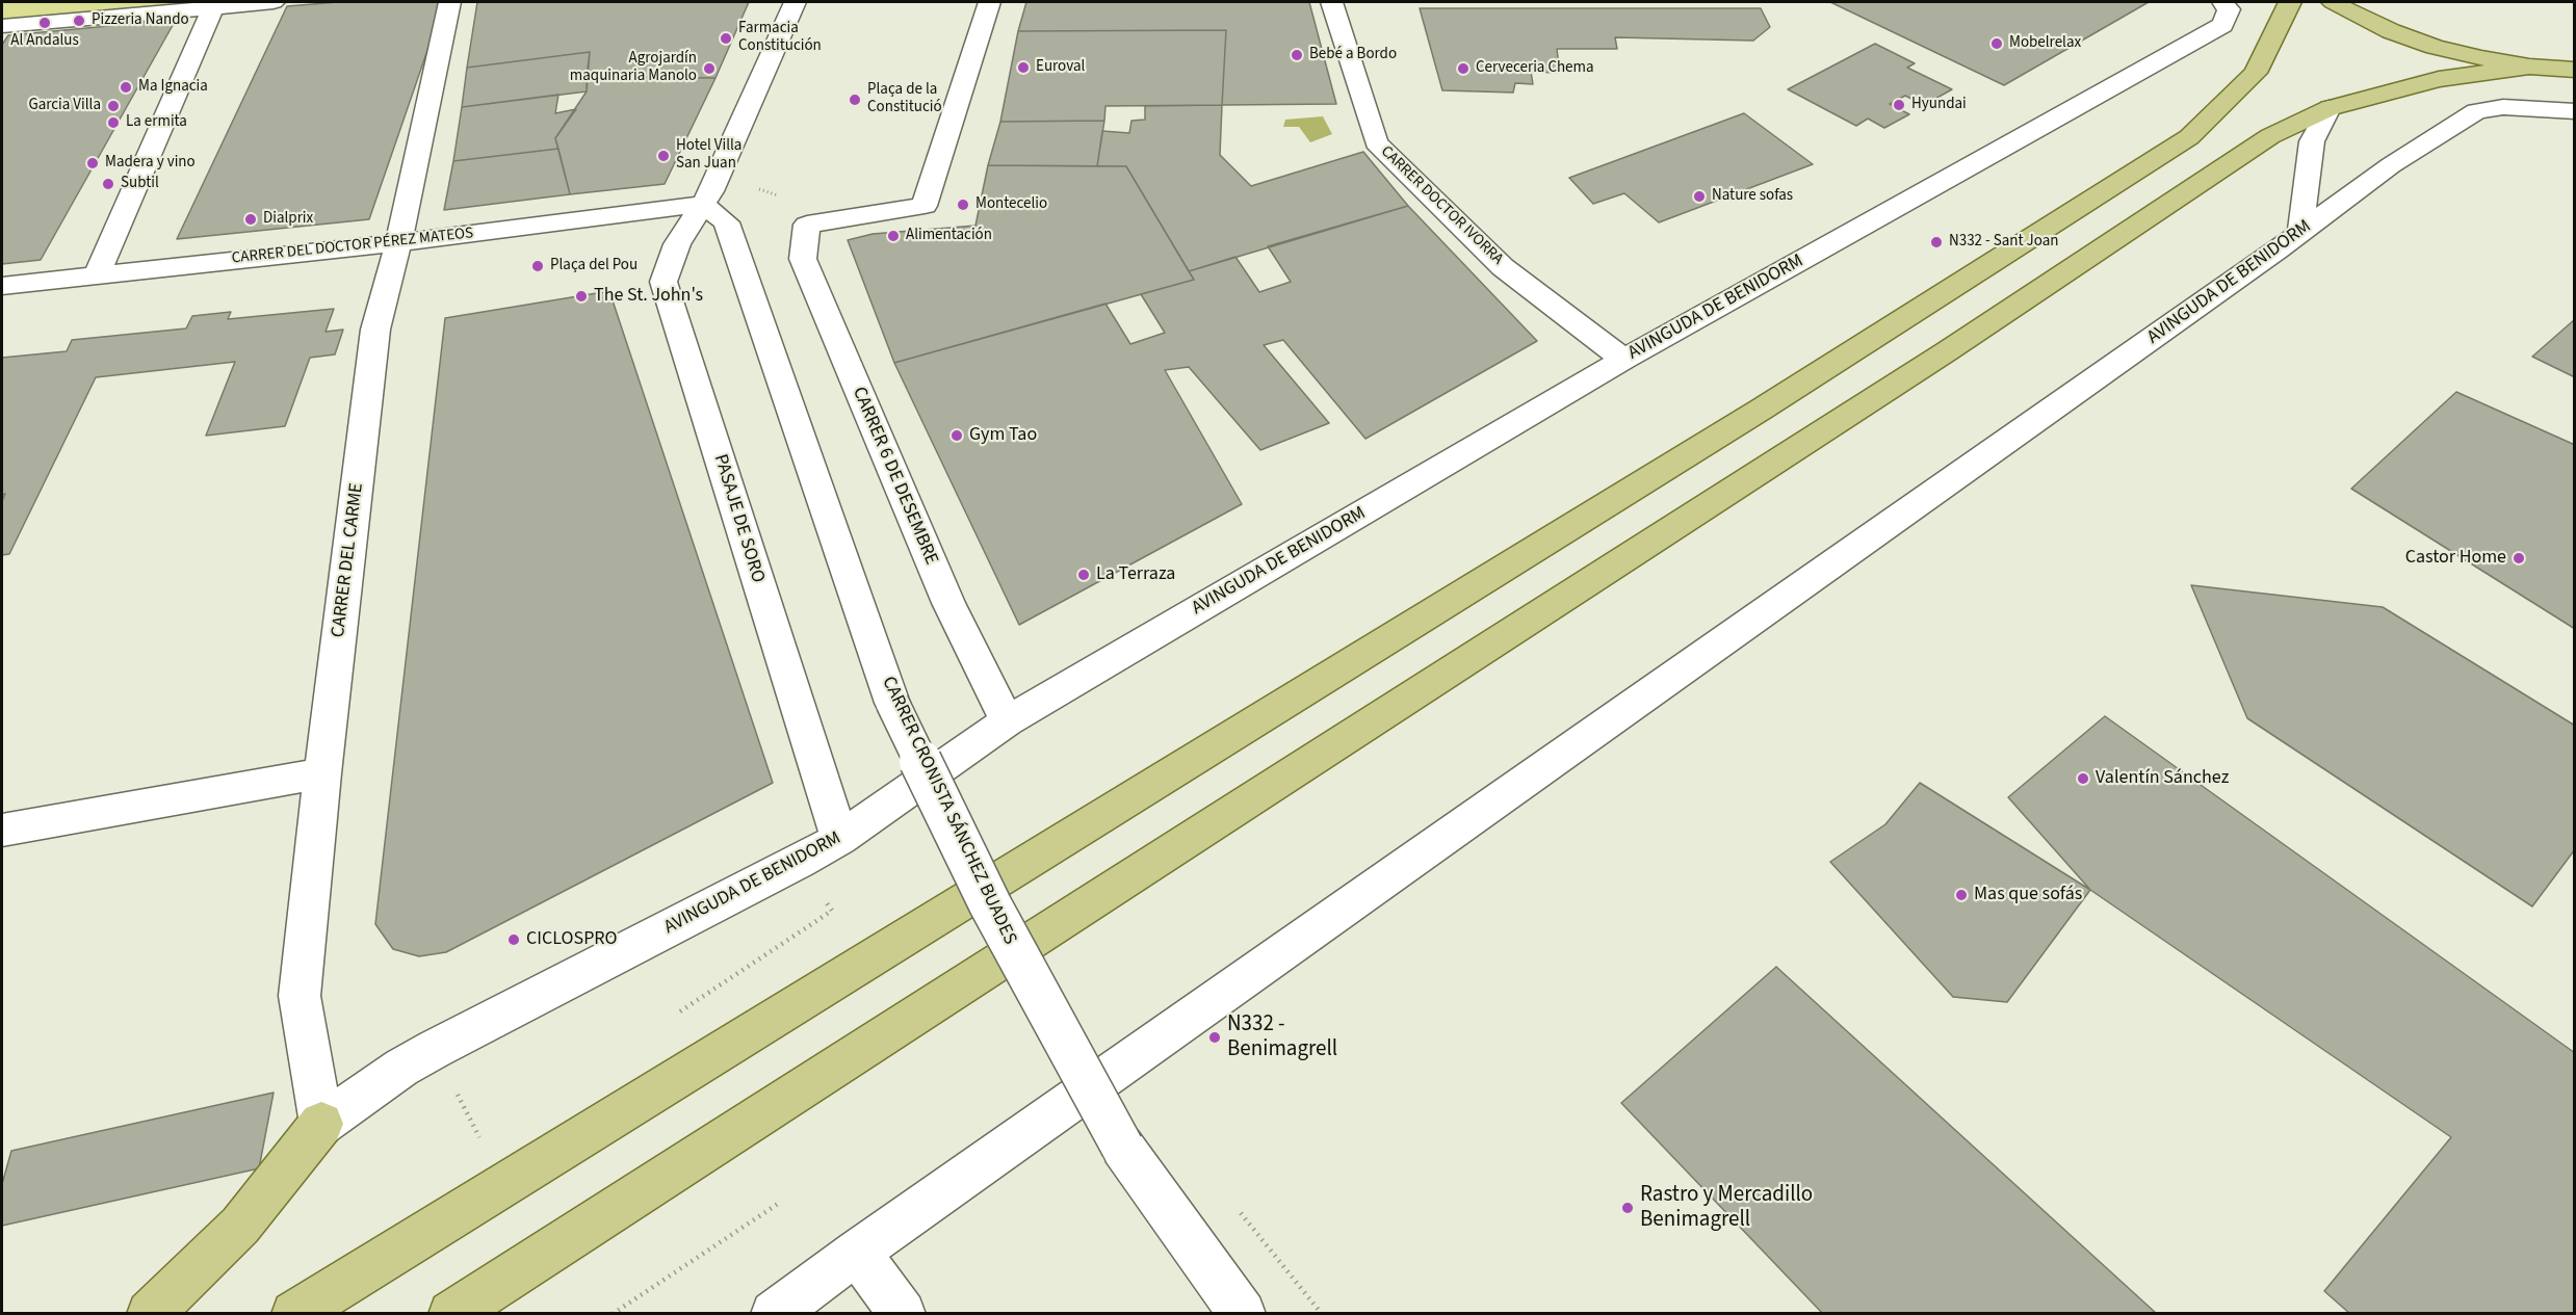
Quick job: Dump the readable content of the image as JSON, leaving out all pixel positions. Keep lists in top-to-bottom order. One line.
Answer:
{"streets":{"street":["CARRER DOCTOR IVORRA","CARRER DEL DOCTOR PÉREZ MATEOS","AVINGUDA DE BENIDORM","CARRER 6 DE DESEMBRE","PASAJE DE SORO","CARRER DEL CARME","CARRER CRONISTA SÁNCHEZ BUADES"]},"crossings":[["CARRER DOCTOR IVORRA","AVINGUDA DE BENIDORM"],["CARRER DEL DOCTOR PÉREZ MATEOS","PASAJE DE SORO"],["CARRER DEL DOCTOR PÉREZ MATEOS","CARRER DEL CARME"],["CARRER DEL DOCTOR PÉREZ MATEOS","CARRER CRONISTA SÁNCHEZ BUADES"],["AVINGUDA DE BENIDORM","CARRER 6 DE DESEMBRE"],["AVINGUDA DE BENIDORM","PASAJE DE SORO"],["AVINGUDA DE BENIDORM","CARRER DEL CARME"],["PASAJE DE SORO","CARRER CRONISTA SÁNCHEZ BUADES"]],"places":["Pizzeria Nando","Al Andalus","Farmacia Constitución","Mobelrelax","Bebé a Bordo","Euroval","Agrojardín maquinaria Manolo","Cerveceria Chema","Ma Ignacia","Plaça de la Constitució","Hyundai","Garcia Villa","La ermita","Hotel Villa San Juan","Madera y vino","Subtil","Nature sofas","Montecelio","Dialprix","Alimentación","N332 - Sant Joan","Plaça del Pou","The St. John's","Gym Tao","Castor Home","La Terraza","Valentín Sánchez","Mas que sofás","CICLOSPRO","N332 - Benimagrell","Rastro y Mercadillo Benimagrell"]}
